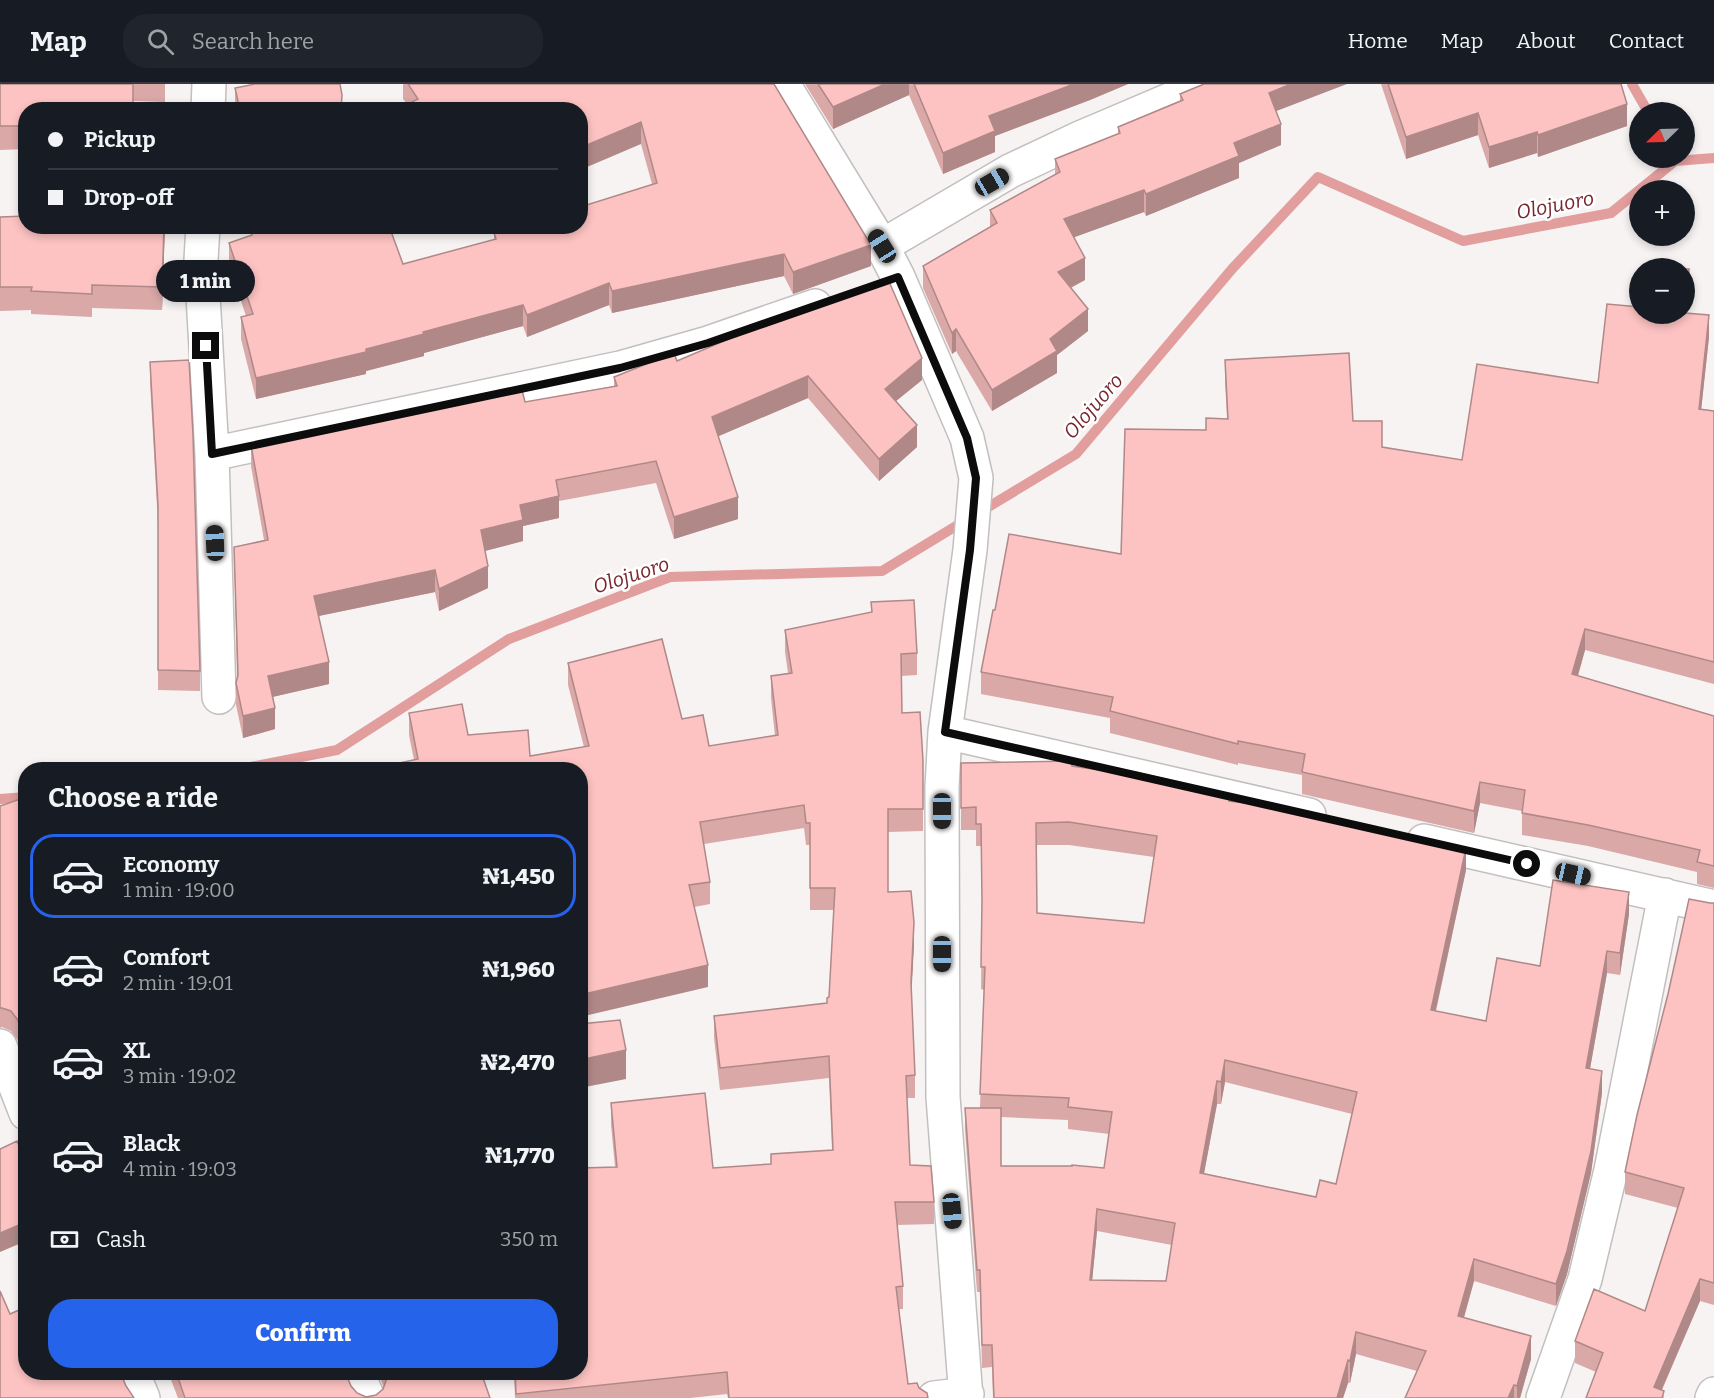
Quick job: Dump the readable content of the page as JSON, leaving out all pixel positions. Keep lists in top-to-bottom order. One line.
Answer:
{"water":["Olojuoro"],"north":"bottom left","page":{"header":"Map","search":"Search here","nav":["Home","Map","About","Contact"],"map_buttons":["+","−"],"banner":["Pickup","Drop-off"],"bubble":"1 min","heading":"Choose a ride","list":[{"name":"Economy","note":"1 min · 19:00","value":"₦1,450"},{"name":"Comfort","note":"2 min · 19:01","value":"₦1,960"},{"name":"XL","note":"3 min · 19:02","value":"₦2,470"},{"name":"Black","note":"4 min · 19:03","value":"₦1,770"}],"pay":["Cash","350 m"],"buttons":"Confirm"}}
